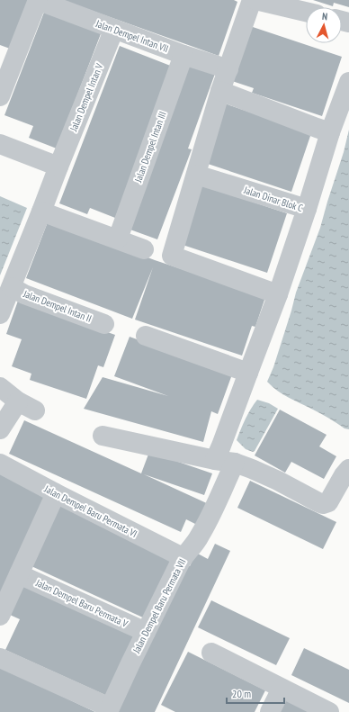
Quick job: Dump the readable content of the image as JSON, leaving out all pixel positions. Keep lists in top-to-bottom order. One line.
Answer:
{"streets":{"street":["Jalan Dempel Intan VII","Jalan Dempel Intan V","Jalan Dempel Intan III","Jalan Dinar Blok C","Jalan Dempel Intan II","Jalan Dempel Baru Permata VI","Jalan Dempel Baru Permata V","Jalan Dempel Baru Permata VII"]},"crossings":[["Jalan Dempel Intan VII","Jalan Dempel Intan V"],["Jalan Dempel Intan VII","Jalan Dempel Intan III"],["Jalan Dempel Intan V","Jalan Dempel Intan II"],["Jalan Dempel Baru Permata VI","Jalan Dempel Baru Permata VII"],["Jalan Dempel Baru Permata V","Jalan Dempel Baru Permata VII"]],"scale_bar":"20 m","north":"top"}
